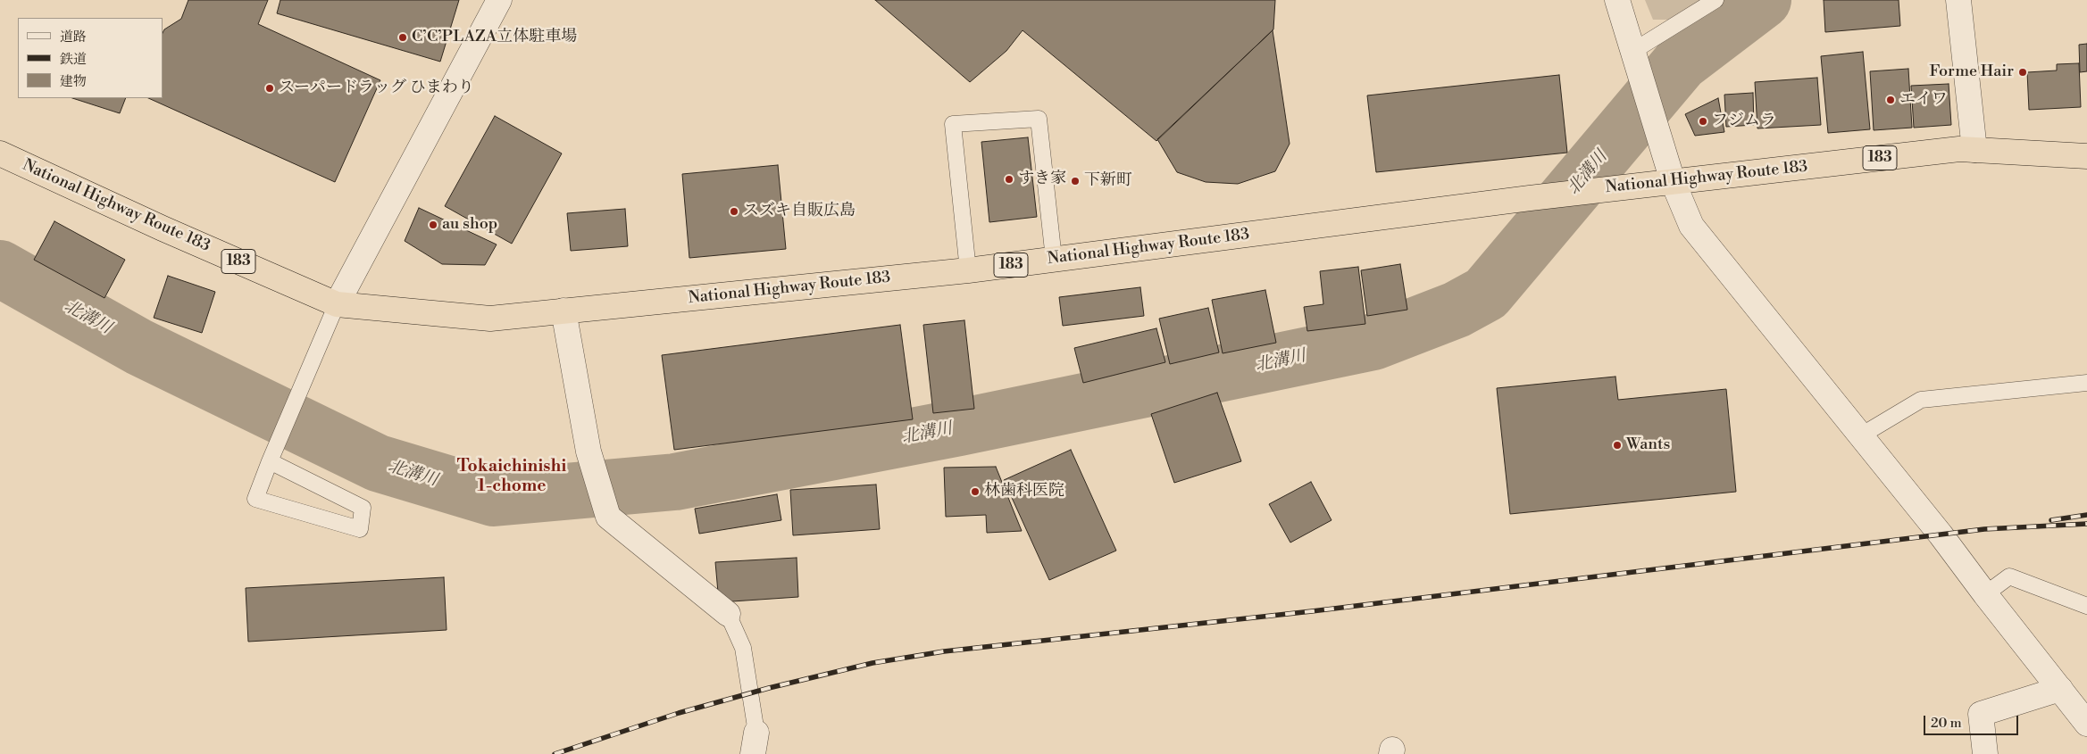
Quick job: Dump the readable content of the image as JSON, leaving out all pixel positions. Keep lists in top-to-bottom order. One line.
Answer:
{"streets":{"highway":["183","National Highway Route 183"]},"districts":["Tokaichinishi 1-chome"],"water":["北溝川"],"places":["C’C’PLAZA立体駐車場","Forme Hair","スーパードラッグ ひまわり","エイワ","フジムラ","すき家","下新町","スズキ自販広島","au shop","Wants","林歯科医院"],"legend":["道路","鉄道","建物"],"scale_bar":"20 m"}
